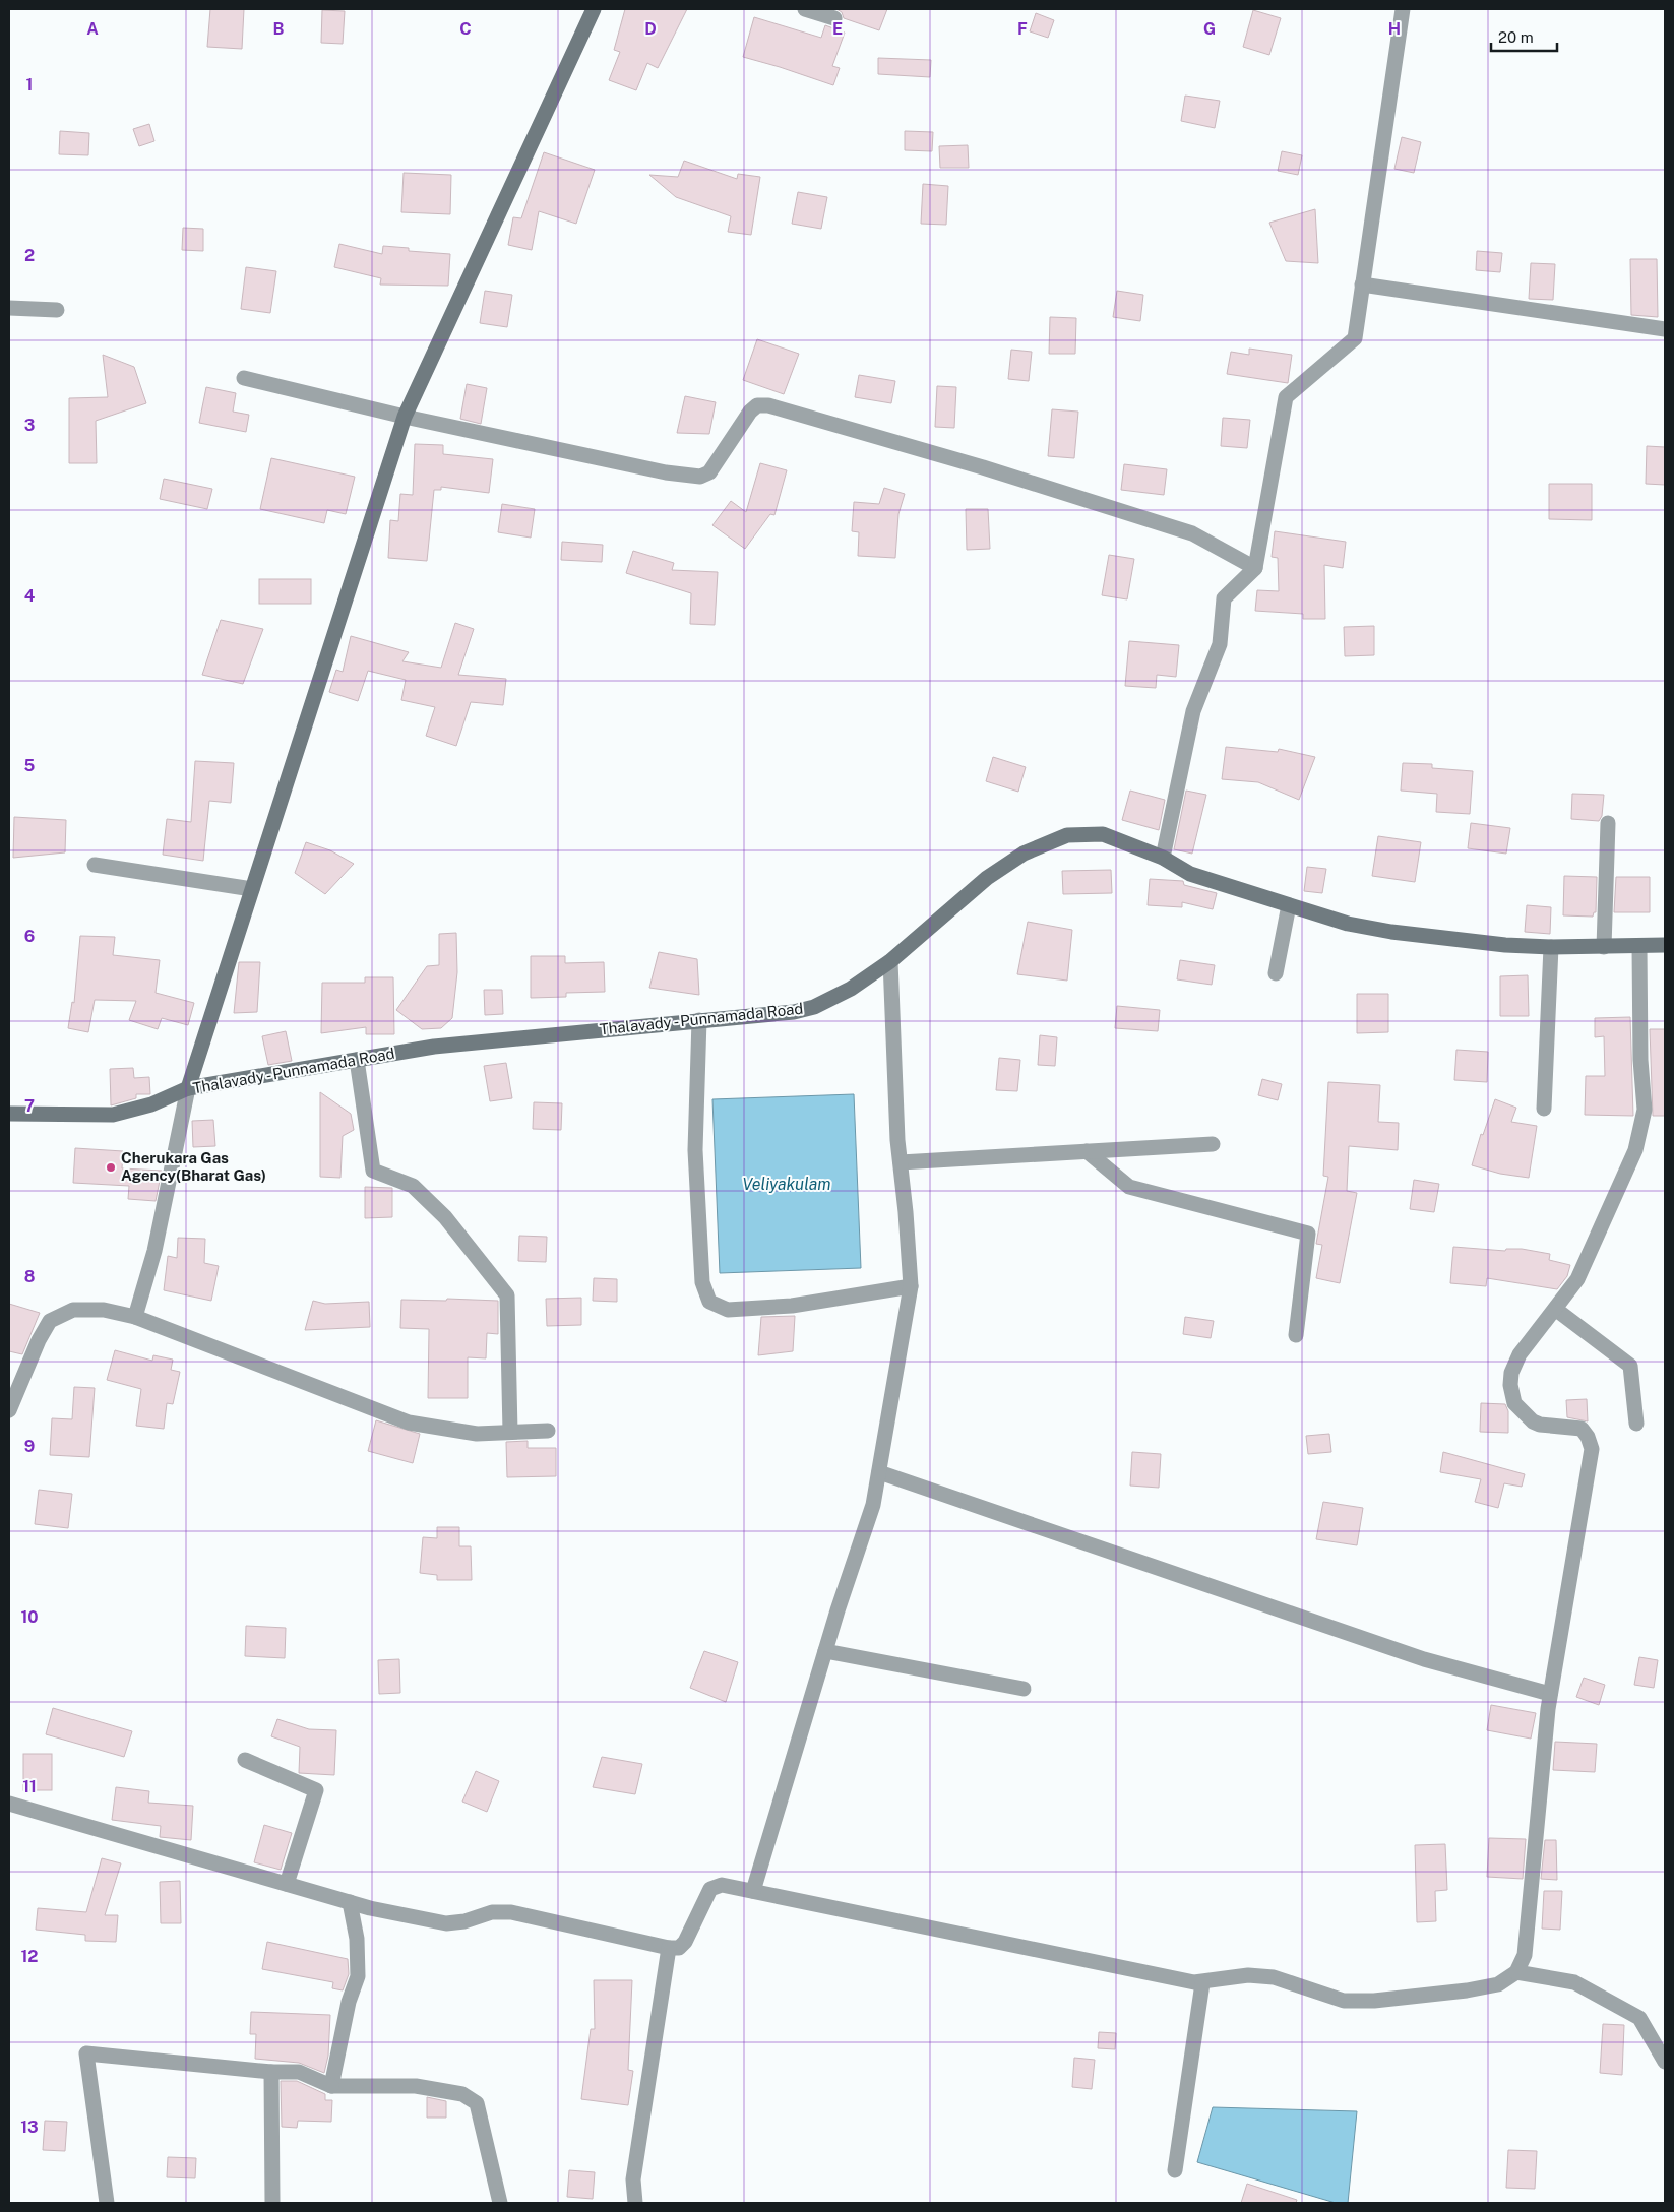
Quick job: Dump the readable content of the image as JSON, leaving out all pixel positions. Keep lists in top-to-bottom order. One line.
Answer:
{"streets":{"main road":["Thalavady - Punnamada Road"]},"water":["Veliyakulam"],"places":["Cherukara Gas Agency(Bharat Gas)"],"scale_bar":"20 m","grid":{"columns":["A","B","C","D","E","F","G","H"],"rows":["1","2","3","4","5","6","7","8","9","10","11","12","13"]}}
